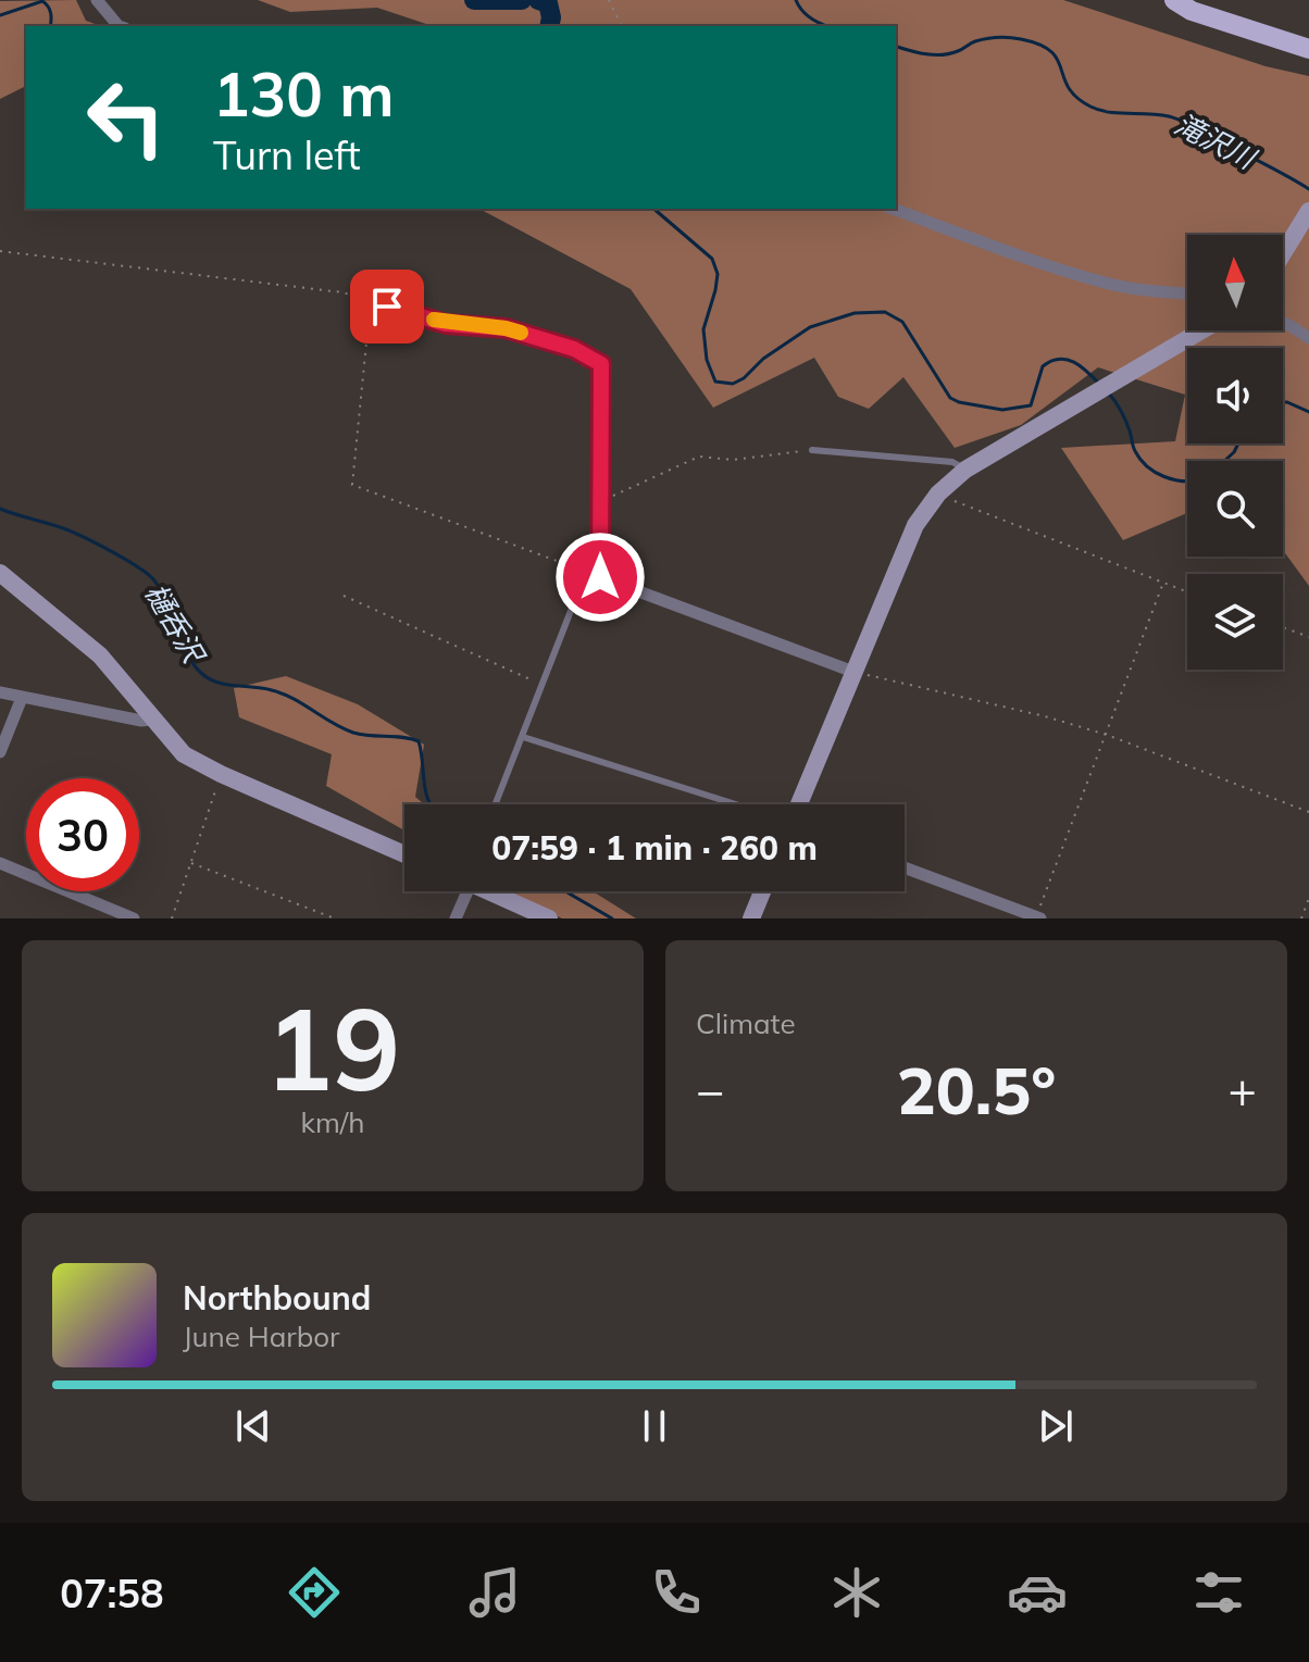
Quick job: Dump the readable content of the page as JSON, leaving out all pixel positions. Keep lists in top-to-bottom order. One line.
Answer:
{"water":["滝沢川","樋呑沢"],"north":"top","page":{"turn":["130 m","Turn left"],"limit":"30","trip":"07:59 · 1 min · 260 m","tile":[["19","km/h"],"Climate"],"heat":["−","20.5°","+"],"song":["Northbound","June Harbor"],"tabs":"07:58"}}
